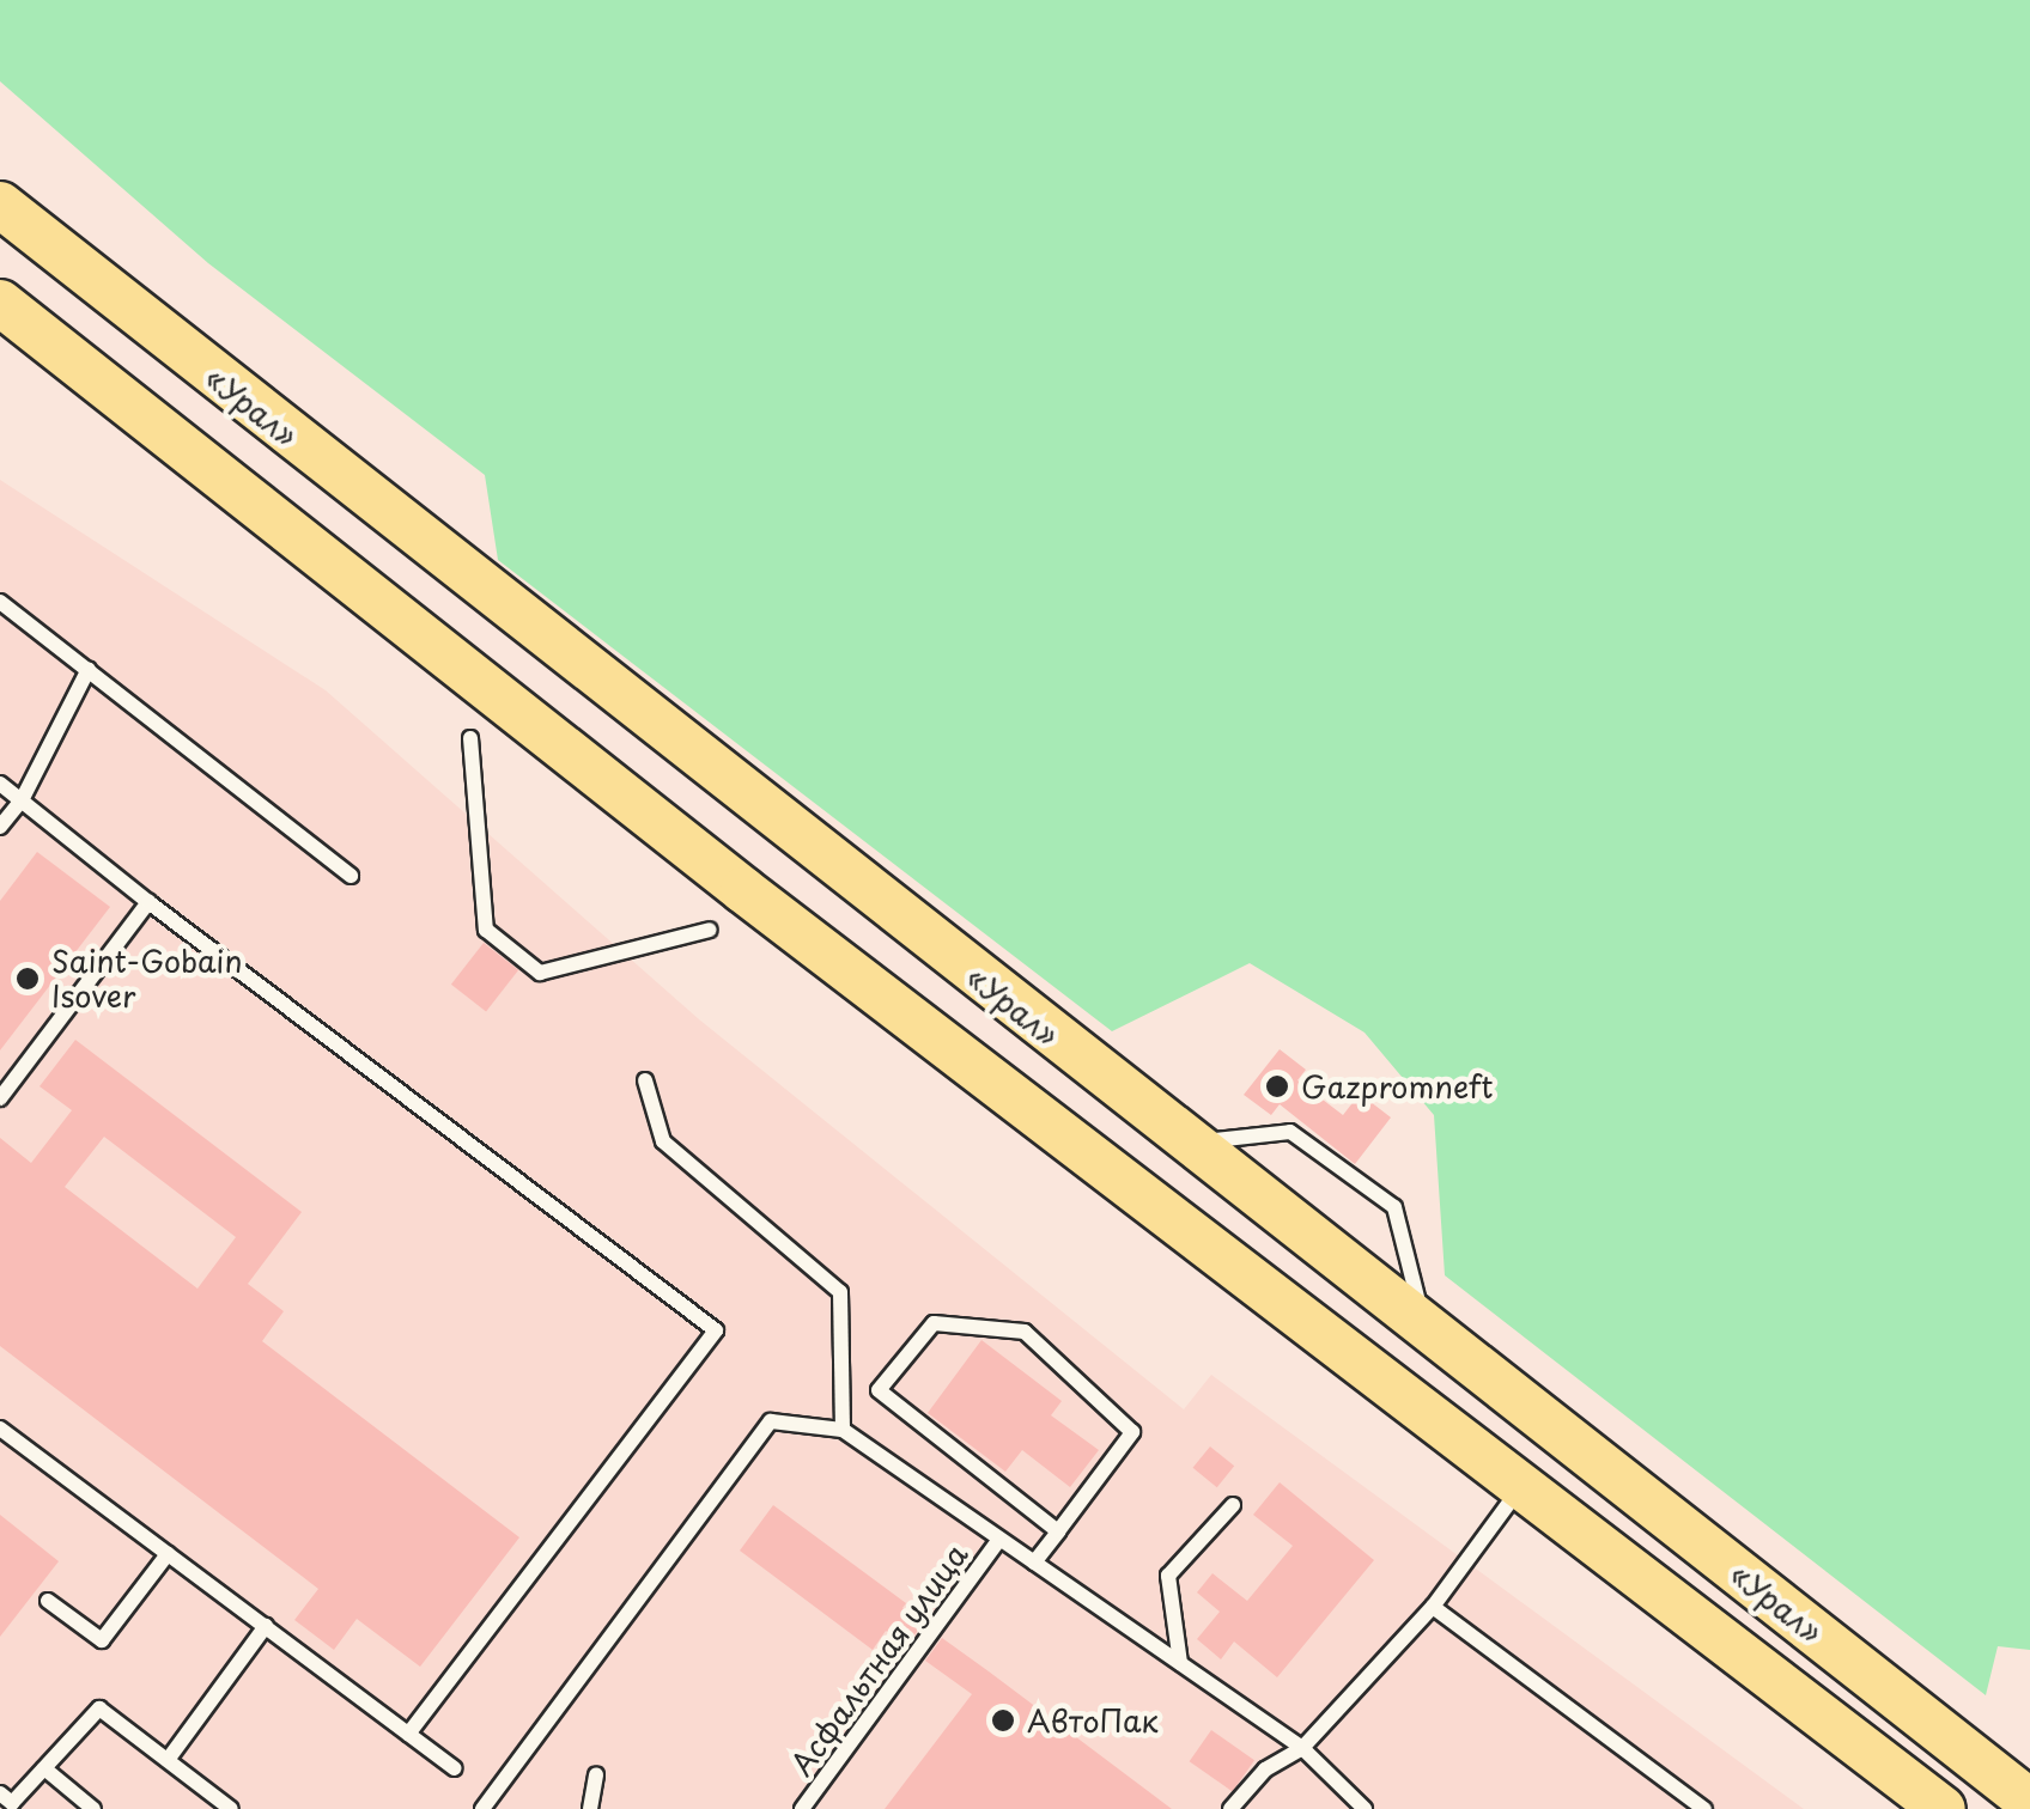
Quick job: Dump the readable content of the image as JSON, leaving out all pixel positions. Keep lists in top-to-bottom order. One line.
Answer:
{"streets":{"main road":["«Урал»"],"lane":["Асфальтная улица"]},"places":["Saint-Gobain Isover","Gazpromneft","АвтоПак"]}
